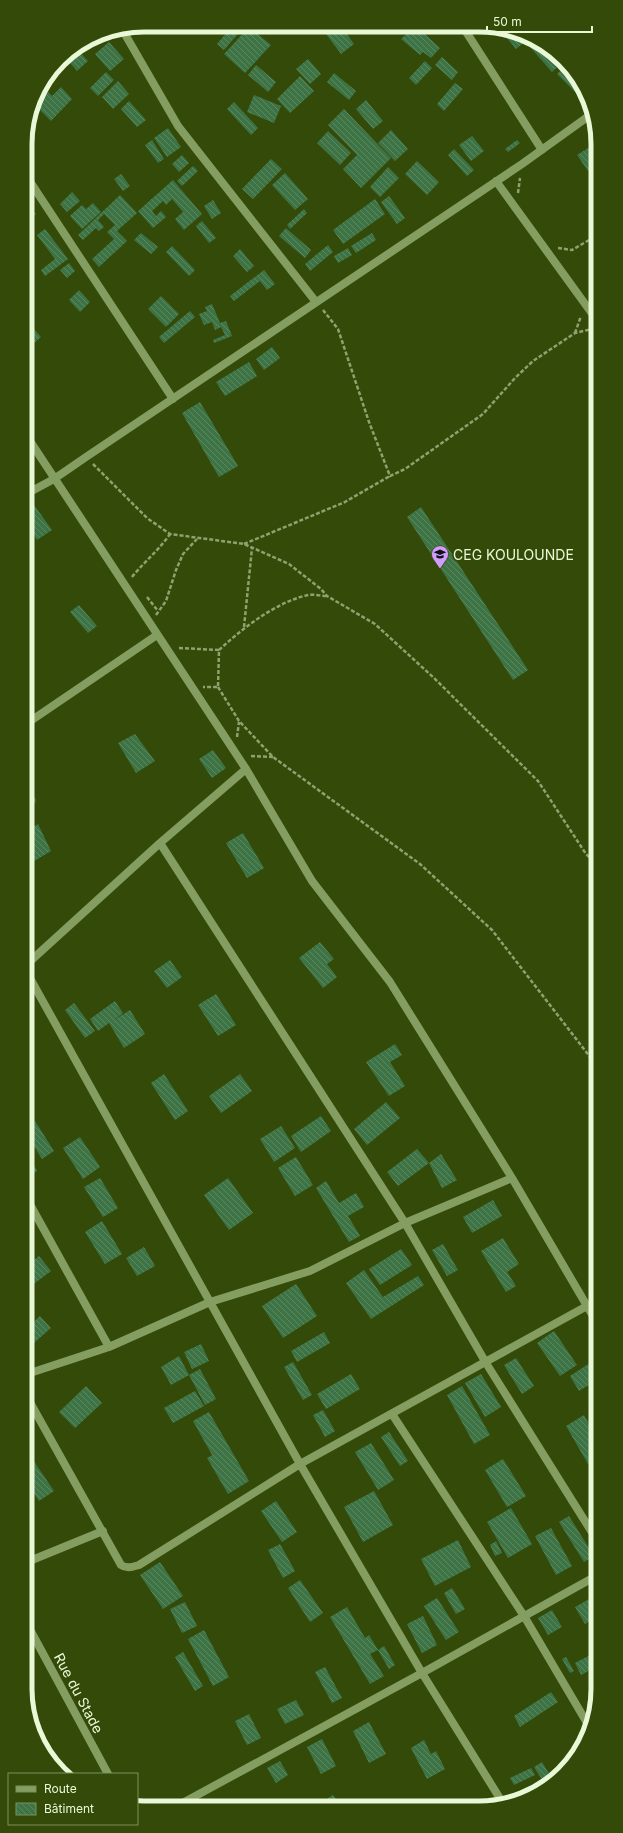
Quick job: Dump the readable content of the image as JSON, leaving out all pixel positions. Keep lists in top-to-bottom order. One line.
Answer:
{"streets":{"street":["Rue du Stade"]},"places":{"school or university":["CEG KOULOUNDE"]},"legend":["Route","Bâtiment"],"scale_bar":"50 m"}
